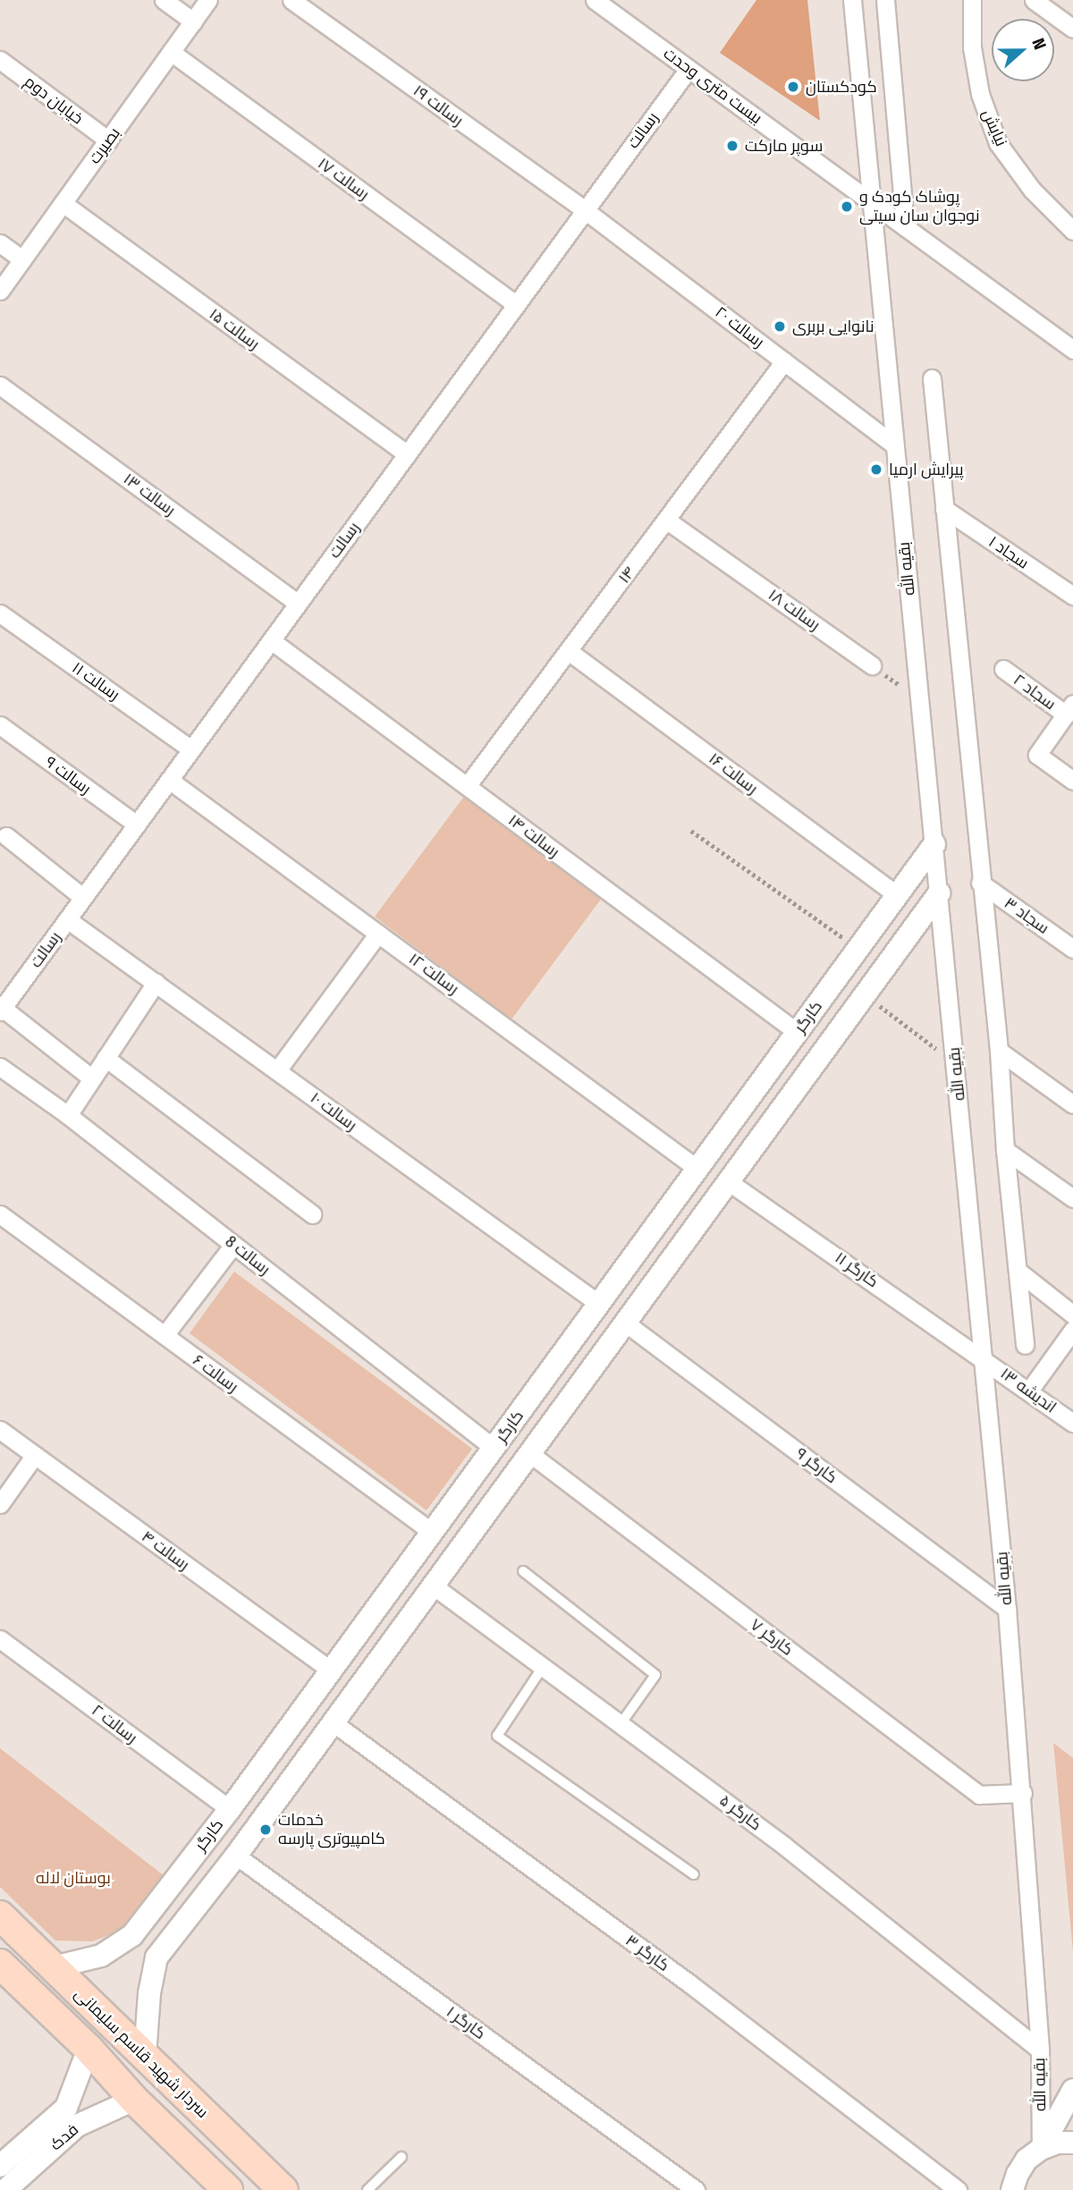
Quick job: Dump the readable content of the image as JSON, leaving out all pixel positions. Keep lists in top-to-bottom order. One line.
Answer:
{"streets":{"main road":["سردار شهید قاسم سلیمانی"],"street":["بیست متری وحدت","خیابان دوم","رسالت ۱۹","نیایش","رسالت","بصیرت","رسالت ۱۷","رسالت ۲۰","رسالت ۱۵","رسالت ۱۳","سجاد ۱","بقیه الله","۱۴","رسالت ۱۸","رسالت ۱۱","سجاد ۲","رسالت ۱۶","رسالت ۹","رسالت ۱۴","سجاد ۳","رسالت ۱۲","کارگر","رسالت ۱۰","رسالت 8","کارگر ۱۱","رسالت ۶","اندیشه ۱۳","کارگر ۹","رسالت ۴","کارگر ۷","رسالت ۲","کارگر ۵","کارگر ۳","کارگر ۱","فدک"]},"crossings":[["بیست متری وحدت","رسالت"],["بیست متری وحدت","بقیه الله"],["خیابان دوم","بصیرت"],["رسالت ۱۹","رسالت"],["رسالت ۱۹","رسالت ۲۰"],["رسالت","رسالت ۱۷"],["رسالت","رسالت ۲۰"],["رسالت","رسالت ۱۵"],["رسالت","رسالت ۱۳"],["رسالت","رسالت ۱۱"],["رسالت","رسالت ۹"],["رسالت","رسالت ۱۴"],["رسالت","رسالت ۱۲"],["رسالت","رسالت ۱۰"],["بصیرت","رسالت ۱۷"],["بصیرت","رسالت ۱۵"],["رسالت ۲۰","بقیه الله"],["رسالت ۲۰","۱۴"],["بقیه الله","کارگر"],["بقیه الله","کارگر ۱۱"],["بقیه الله","اندیشه ۱۳"],["بقیه الله","کارگر ۹"],["بقیه الله","کارگر ۷"],["بقیه الله","کارگر ۵"],["۱۴","رسالت ۱۸"],["۱۴","رسالت ۱۶"],["۱۴","رسالت ۱۴"],["رسالت ۱۶","کارگر"],["رسالت ۱۴","کارگر"],["رسالت ۱۲","کارگر"],["کارگر","رسالت ۱۰"],["کارگر","رسالت 8"],["کارگر","کارگر ۱۱"],["کارگر","رسالت ۶"],["کارگر","کارگر ۹"],["کارگر","رسالت ۴"],["کارگر","کارگر ۷"],["کارگر","رسالت ۲"],["کارگر","کارگر ۵"],["کارگر","کارگر ۳"],["کارگر","کارگر ۱"],["کارگر","سردار شهید قاسم سلیمانی"],["کارگر ۱۱","اندیشه ۱۳"]],"parks":["بوستان لاله"],"places":["کودکستان","سوپر مارکت","پوشاک کودک و نوجوان سان سیتی","نانوایی بربری","پیرایش ارمیا","خدمات کامپیوتری پارسه"],"north":"right"}
